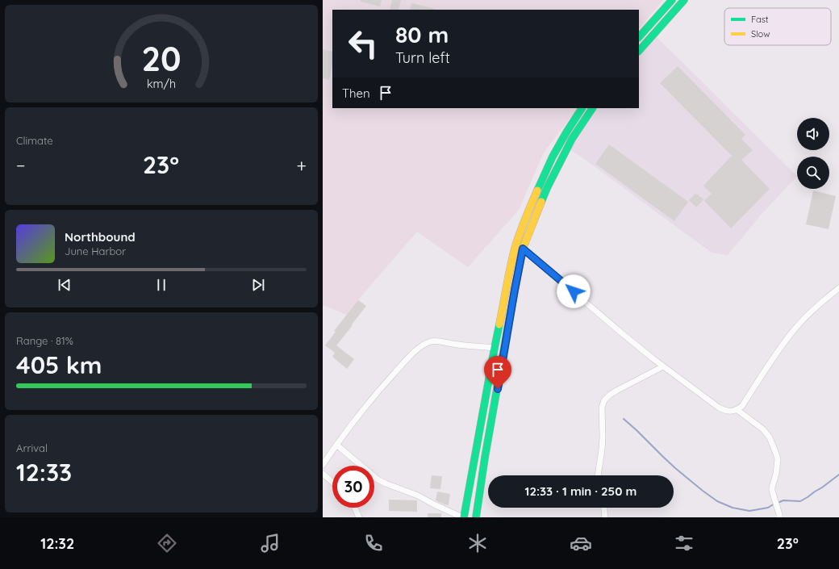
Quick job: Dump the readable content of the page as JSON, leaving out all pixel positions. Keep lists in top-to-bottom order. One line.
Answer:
{"legend":["Fast","Slow"],"page":{"turn":["80 m","Turn left"],"then":"Then","tile":["Climate",["Range · 81%","405 km"],["Arrival","12:33"]],"heat":["−","23°","+"],"song":["Northbound","June Harbor"],"limit":"30","trip":"12:33 · 1 min · 250 m","tabs":["12:32","23°"],"gauge":["20","km/h"]}}
